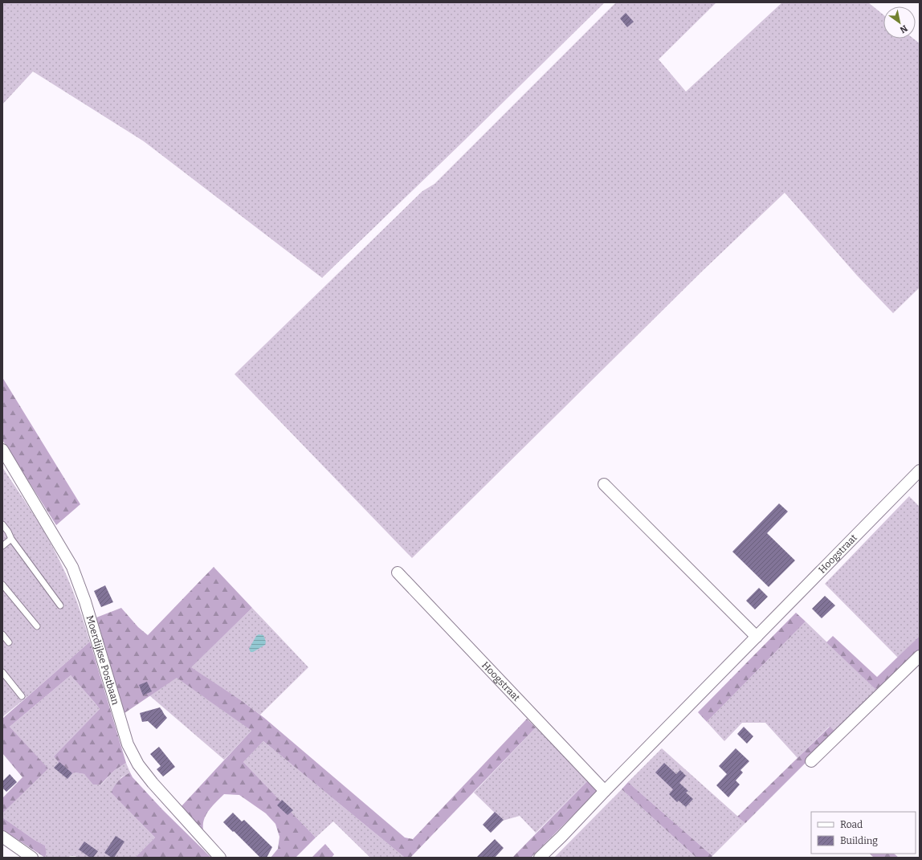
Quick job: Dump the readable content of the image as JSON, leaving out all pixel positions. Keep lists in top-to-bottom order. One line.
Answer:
{"streets":{"street":["Hoogstraat","Moerdijkse Postbaan"]},"legend":["Road","Building"],"north":"bottom right"}
